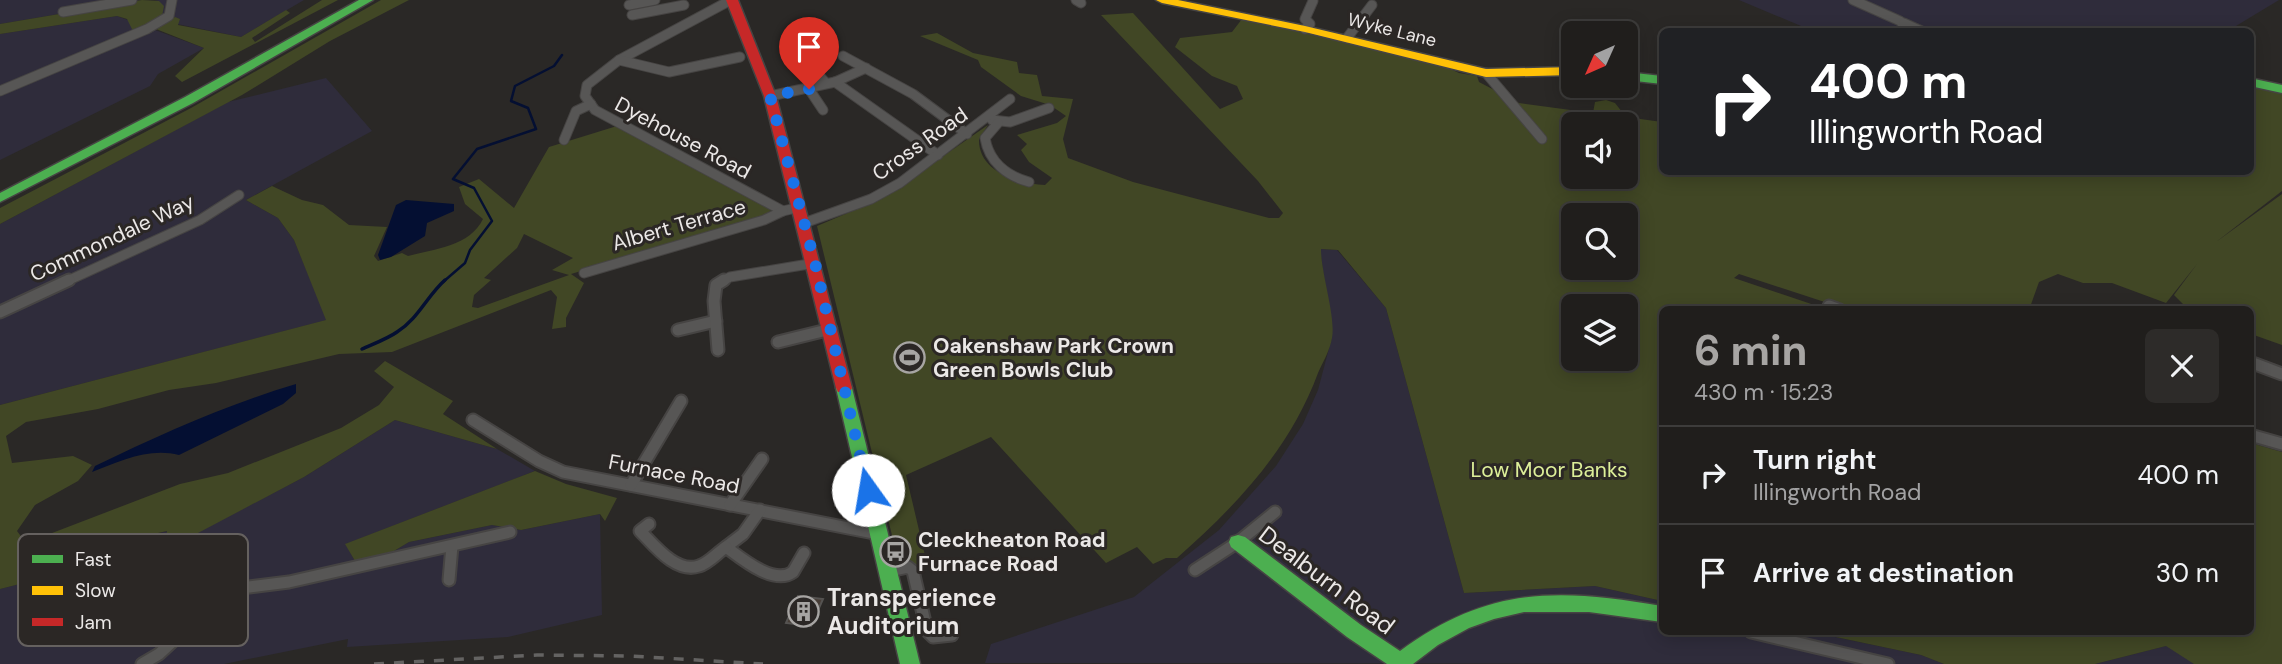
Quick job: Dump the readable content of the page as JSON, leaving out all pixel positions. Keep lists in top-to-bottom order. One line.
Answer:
{"streets":{"main road":["Wyke Lane","Dealburn Road"],"street":["Dyehouse Road","Cross Road","Albert Terrace","Commondale Way","Furnace Road"]},"crossings":[["Dyehouse Road","Albert Terrace"]],"parks":["Low Moor Banks"],"places":{"sports":["Oakenshaw Park Crown Green Bowls Club"],"bus stop":["Cleckheaton Road Furnace Road"],"building":["Transperience Auditorium"]},"legend":["Fast","Slow","Jam"],"north":"bottom left","page":{"turn":["400 m","Illingworth Road"],"heading":["6 min","430 m · 15:23"],"list":[{"name":"Turn right","note":"Illingworth Road","value":"400 m"},{"name":"Arrive at destination","value":"30 m"}]}}
